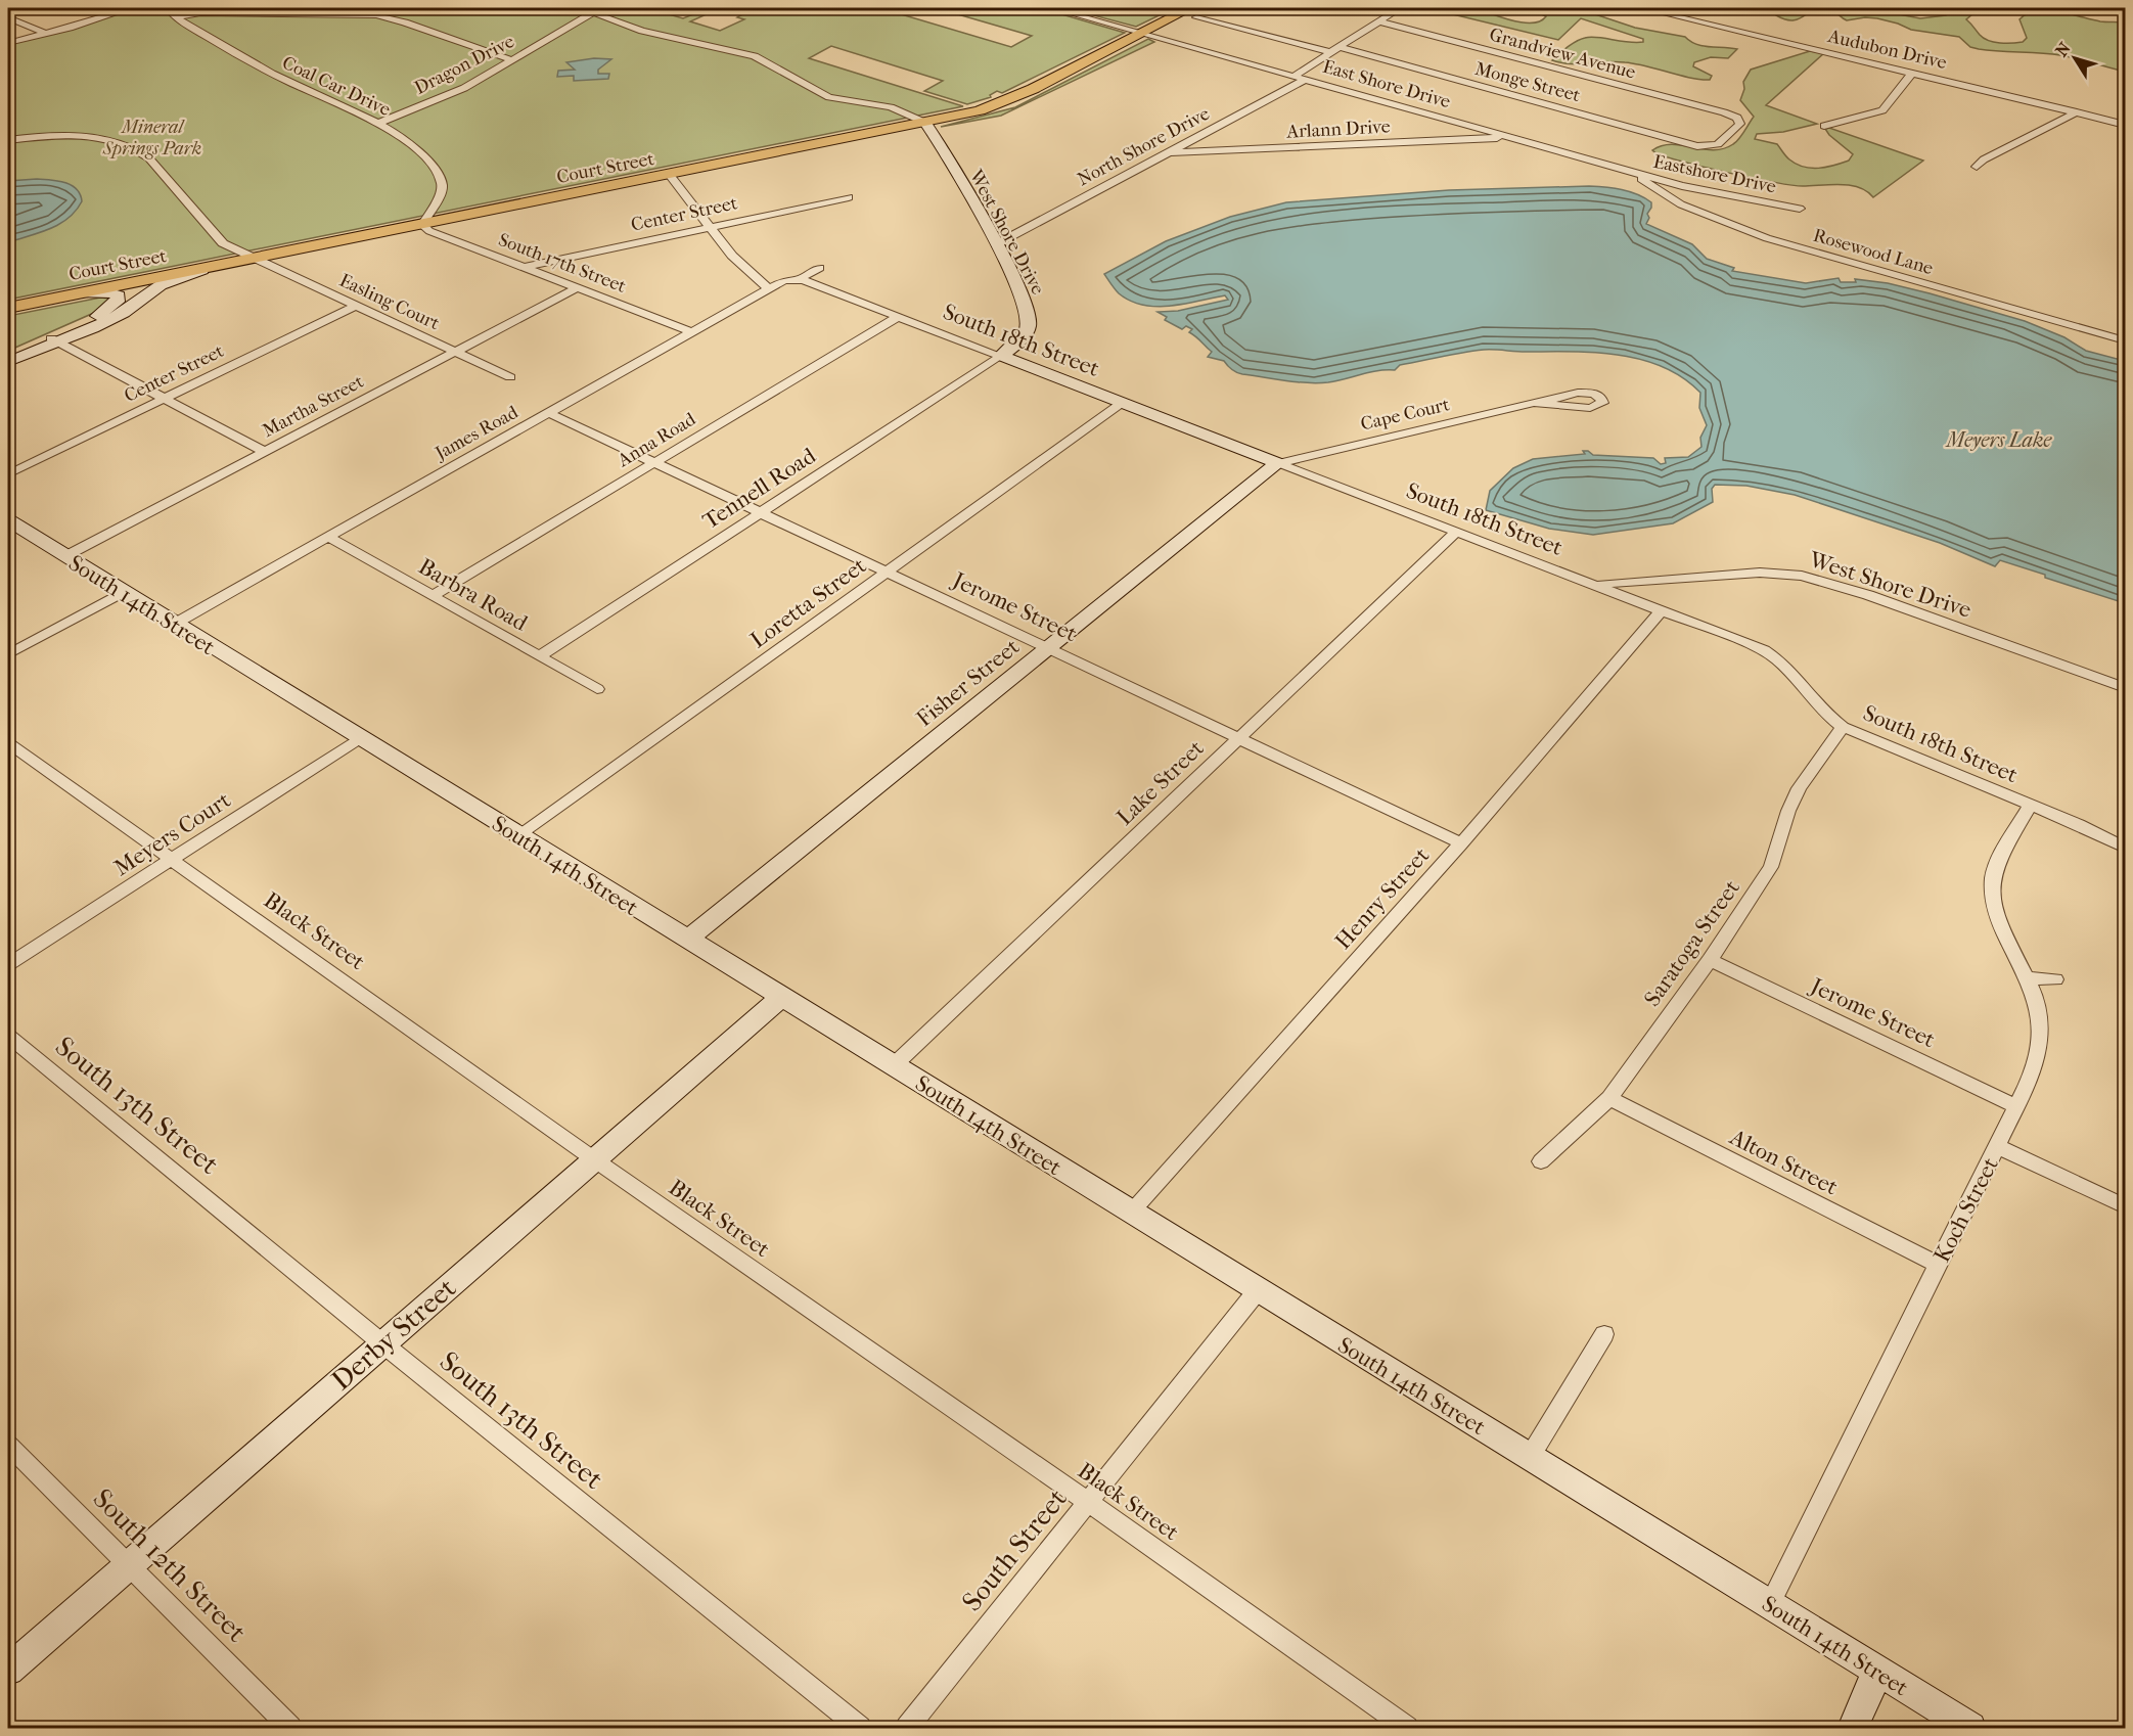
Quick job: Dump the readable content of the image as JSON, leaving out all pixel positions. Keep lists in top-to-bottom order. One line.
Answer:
{"streets":{"main road":["Court Street","West Shore Drive","South 18th Street","South 14th Street","Fisher Street","Derby Street"],"street":["Audubon Drive","Grandview Avenue","Dragon Drive","Monge Street","East Shore Drive","Coal Car Drive","Arlann Drive","North Shore Drive","Eastshore Drive","Center Street","Rosewood Lane","South 17th Street","Easling Court","Martha Street","Cape Court","James Road","Anna Road","Tennell Road","Barbra Road","Loretta Street","Jerome Street","Lake Street","Meyers Court","Henry Street","Black Street","Saratoga Street","South 13th Street","Alton Street","Koch Street","South Street","South 12th Street"]},"crossings":[["Grandview Avenue","Monge Street"],["Dragon Drive","Coal Car Drive"],["Monge Street","Court Street"],["East Shore Drive","Arlann Drive"],["East Shore Drive","North Shore Drive"],["East Shore Drive","Court Street"],["East Shore Drive","Eastshore Drive"],["East Shore Drive","Rosewood Lane"],["Coal Car Drive","Court Street"],["Coal Car Drive","South 17th Street"],["Arlann Drive","North Shore Drive"],["North Shore Drive","West Shore Drive"],["Court Street","West Shore Drive"],["Court Street","South 17th Street"],["Court Street","Easling Court"],["Eastshore Drive","Rosewood Lane"],["Center Street","South 17th Street"],["Center Street","Easling Court"],["West Shore Drive","South 18th Street"],["West Shore Drive","Tennell Road"],["South 17th Street","Martha Street"],["South 17th Street","James Road"],["Easling Court","Martha Street"],["South 18th Street","Cape Court"],["South 18th Street","James Road"],["South 18th Street","Anna Road"],["South 18th Street","Tennell Road"],["South 18th Street","Loretta Street"],["South 18th Street","Fisher Street"],["South 18th Street","Lake Street"],["South 18th Street","Henry Street"],["South 18th Street","Saratoga Street"],["South 18th Street","Koch Street"],["Martha Street","South 14th Street"],["Cape Court","Fisher Street"],["James Road","Barbra Road"],["James Road","South 14th Street"],["James Road","Jerome Street"],["Anna Road","Barbra Road"],["Anna Road","Jerome Street"],["Tennell Road","Barbra Road"],["Tennell Road","Jerome Street"],["Loretta Street","South 14th Street"],["Loretta Street","Jerome Street"],["South 14th Street","Fisher Street"],["South 14th Street","Lake Street"],["South 14th Street","Meyers Court"],["South 14th Street","Henry Street"],["South 14th Street","Koch Street"],["South 14th Street","Derby Street"],["South 14th Street","South Street"],["Jerome Street","Fisher Street"],["Jerome Street","Lake Street"],["Jerome Street","Henry Street"],["Jerome Street","Saratoga Street"],["Jerome Street","Koch Street"],["Meyers Court","Black Street"],["Black Street","Derby Street"],["Black Street","South Street"],["Saratoga Street","Alton Street"],["South 13th Street","Derby Street"],["Alton Street","Koch Street"],["Derby Street","South 12th Street"]],"water":["Meyers Lake"],"parks":["Mineral Springs Park"],"north":"top left"}
